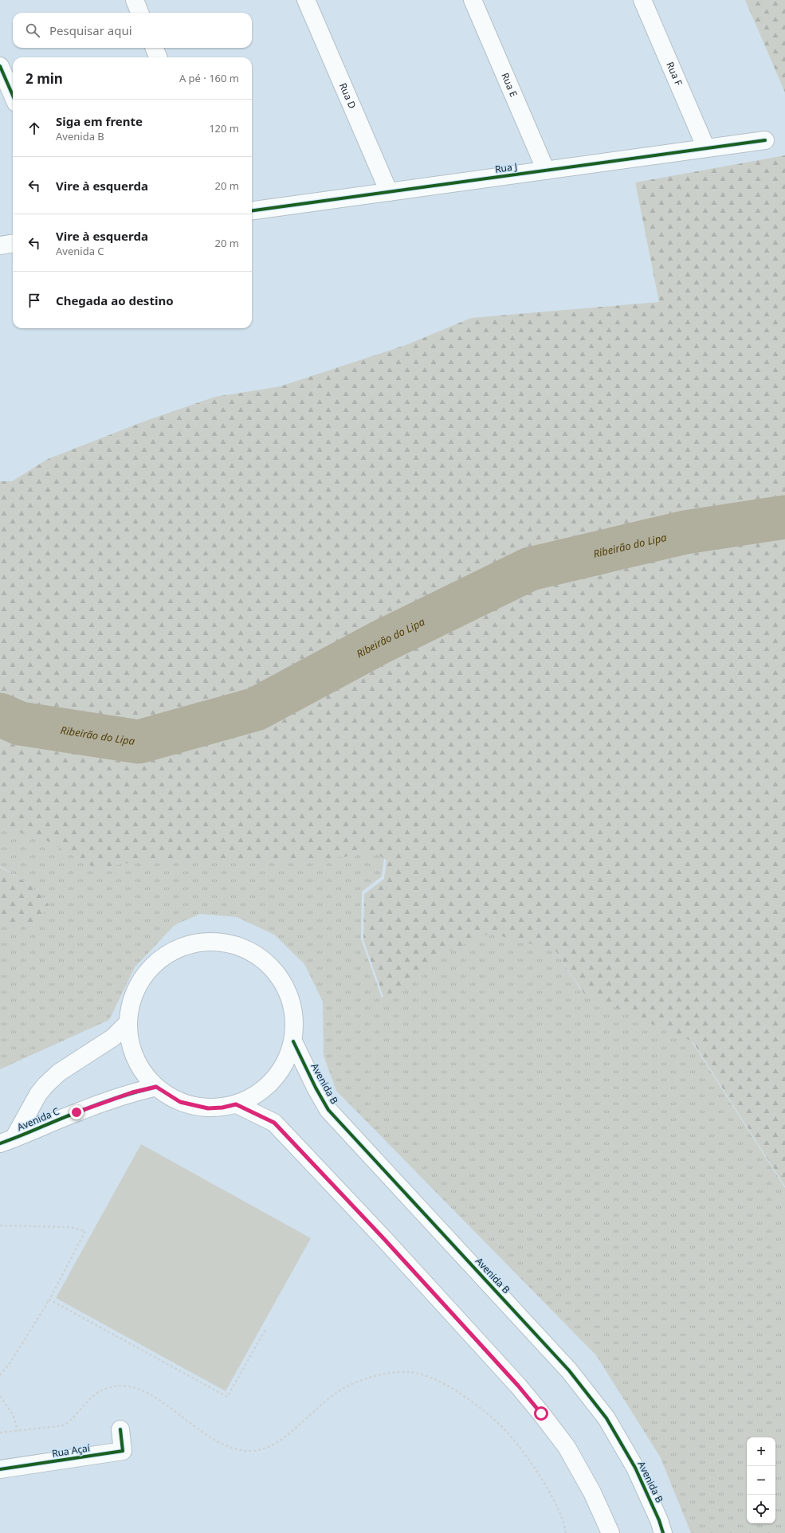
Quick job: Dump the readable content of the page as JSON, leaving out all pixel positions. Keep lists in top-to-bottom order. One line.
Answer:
{"streets":{"street":["Rua F","Rua E","Rua D","Rua J","Avenida B","Avenida C","Rua Açaí"]},"crossings":[["Rua F","Rua J"],["Rua E","Rua J"],["Rua D","Rua J"]],"water":["Ribeirão do Lipa"],"page":{"search":"Pesquisar aqui","heading":["2 min","A pé · 160 m"],"list":[["Siga em frente","Avenida B","120 m"],["Vire à esquerda","20 m"],["Vire à esquerda","Avenida C","20 m"],"Chegada ao destino"],"map_buttons":["+","−"]}}
